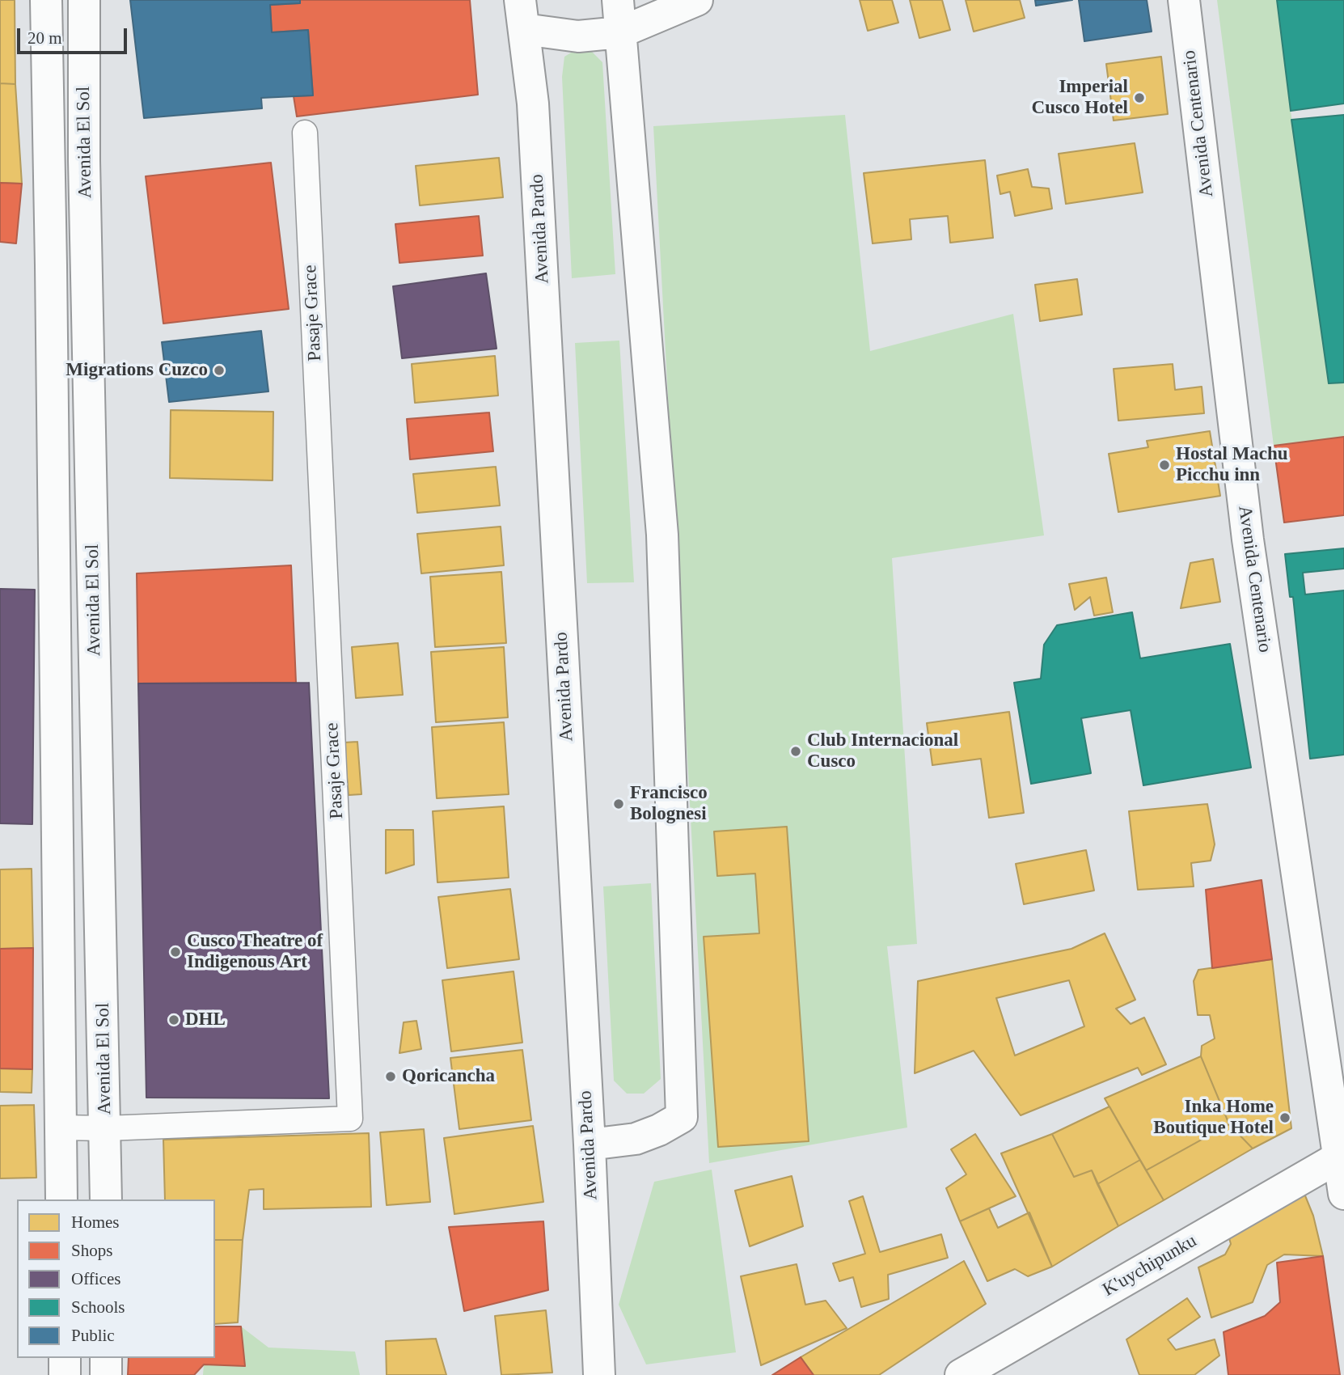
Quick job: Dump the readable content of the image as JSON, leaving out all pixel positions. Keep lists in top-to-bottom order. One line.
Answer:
{"streets":{"street":["Avenida Centenario","Avenida El Sol","Avenida Pardo","Pasaje Grace","K'uychipunku"]},"crossings":[["Avenida Centenario","K'uychipunku"],["Avenida El Sol","Pasaje Grace"]],"places":["Imperial Cusco Hotel","Migrations Cuzco","Hostal Machu Picchu inn","Club Internacional Cusco","Francisco Bolognesi","Cusco Theatre of Indigenous Art","DHL","Qoricancha","Inka Home Boutique Hotel"],"legend":["Homes","Shops","Offices","Schools","Public"],"scale_bar":"20 m"}
